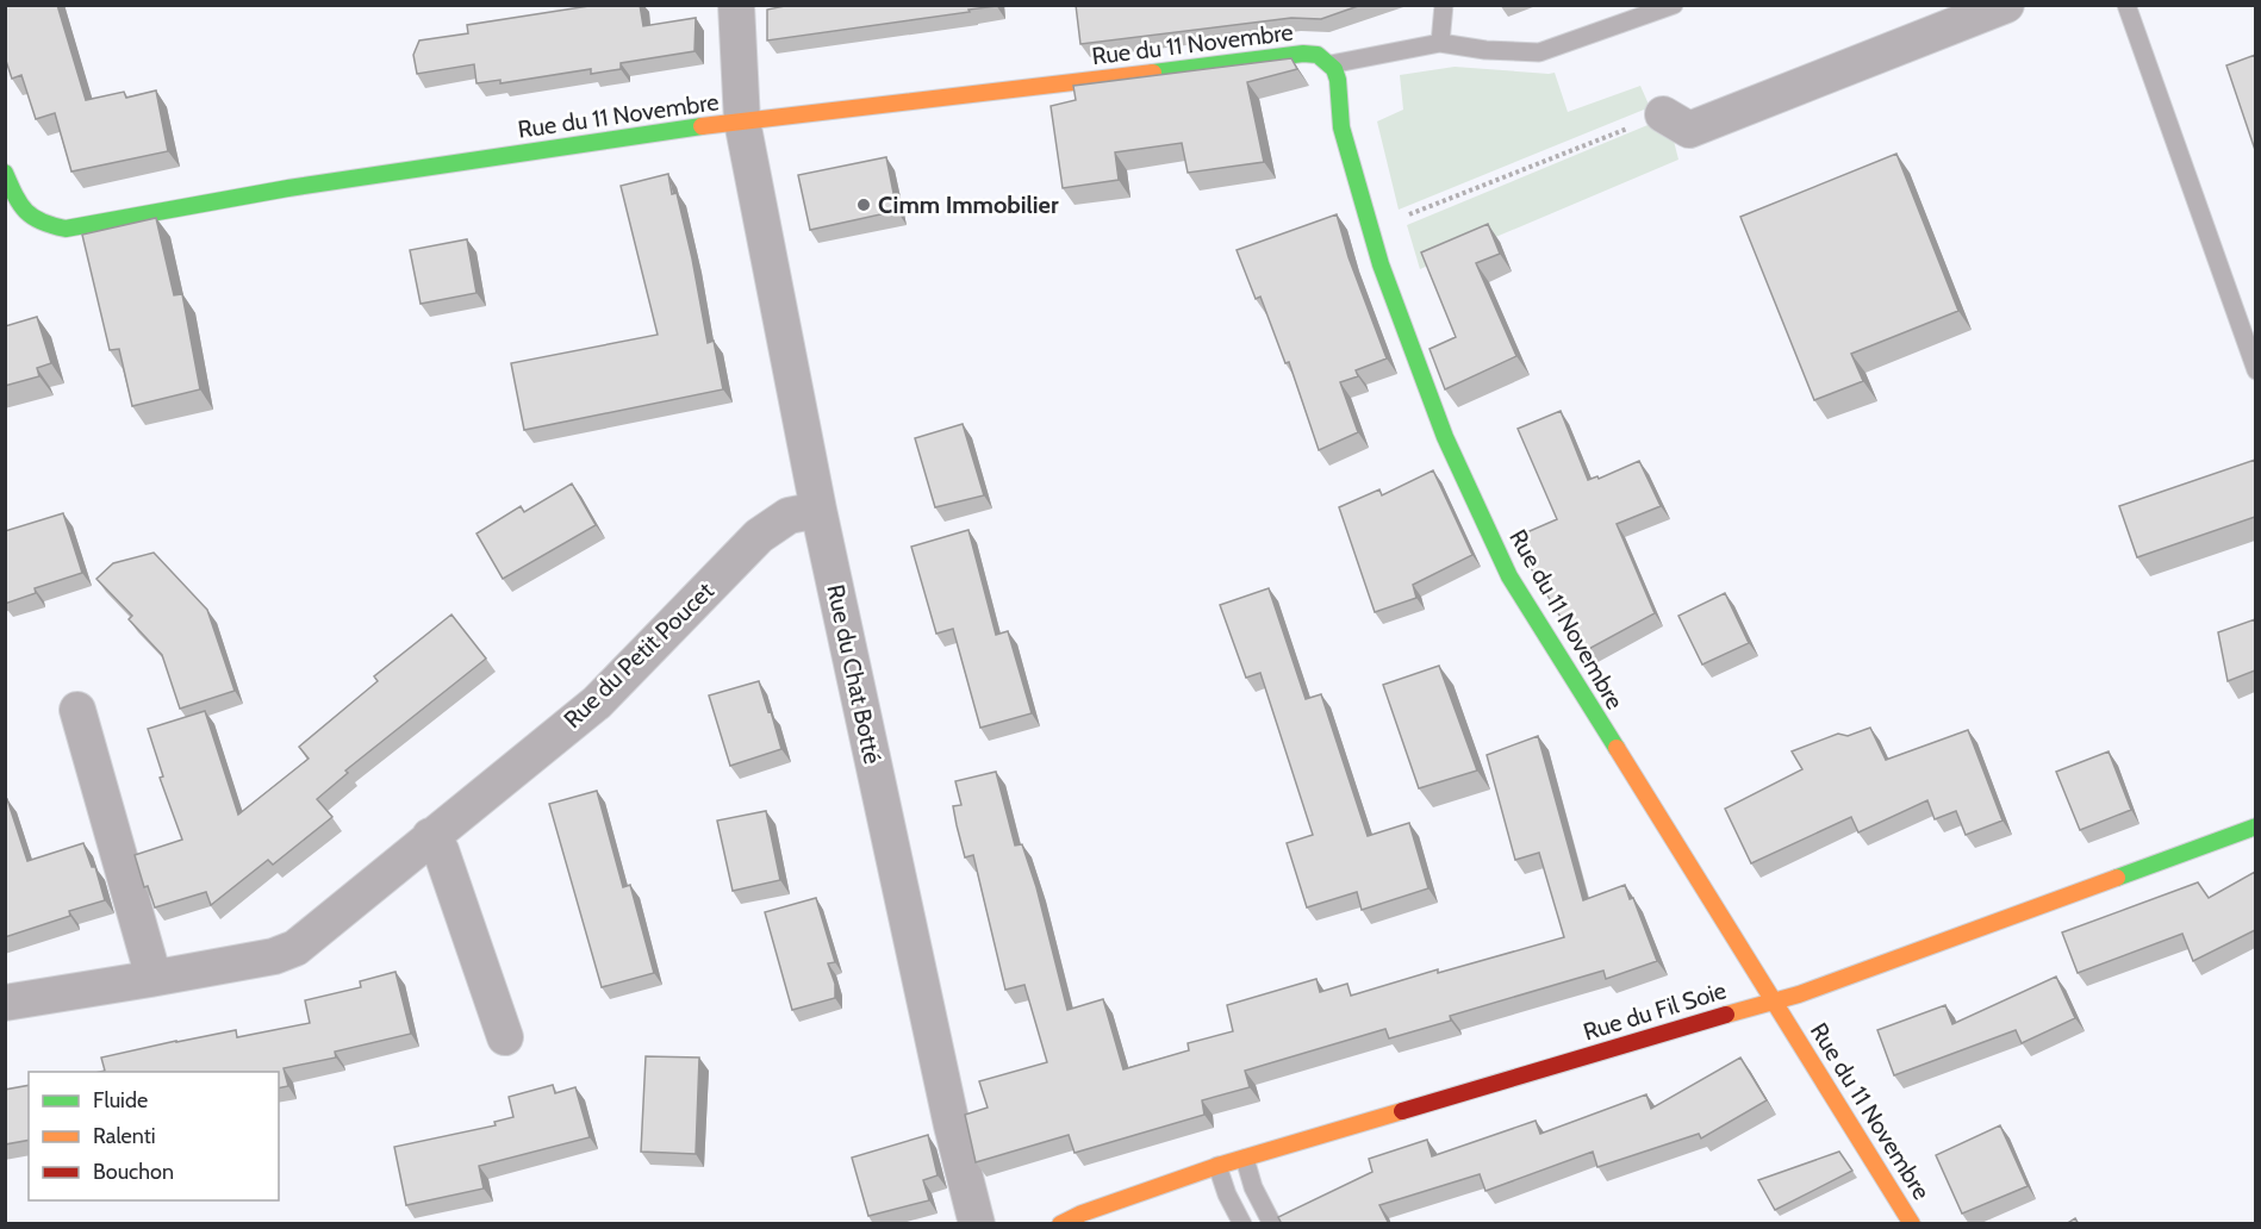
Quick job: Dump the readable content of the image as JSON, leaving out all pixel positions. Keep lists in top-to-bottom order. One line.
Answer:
{"streets":{"street":["Rue du 11 Novembre","Rue du Petit Poucet","Rue du Chat Botté","Rue du Fil Soie"]},"crossings":[["Rue du 11 Novembre","Rue du Chat Botté"],["Rue du 11 Novembre","Rue du Fil Soie"],["Rue du Petit Poucet","Rue du Chat Botté"]],"places":["Cimm Immobilier"],"legend":["Fluide","Ralenti","Bouchon"]}
